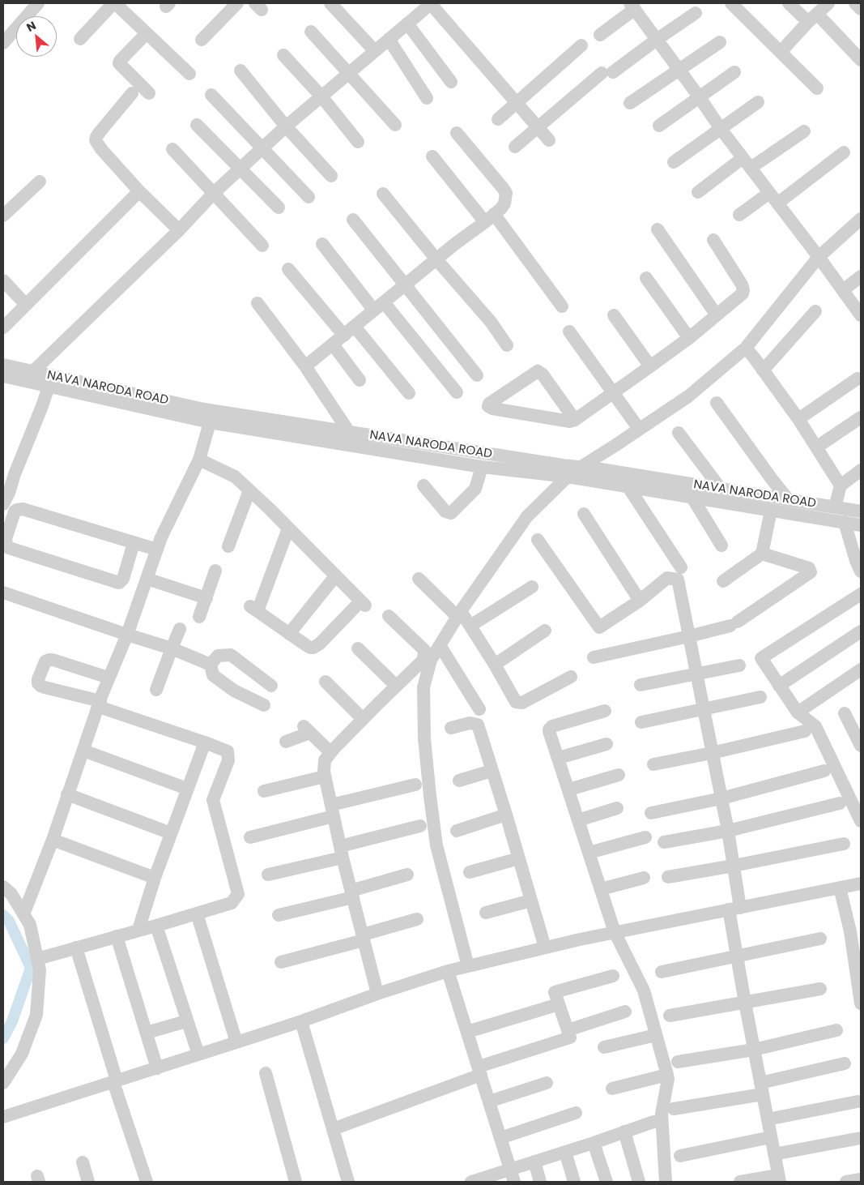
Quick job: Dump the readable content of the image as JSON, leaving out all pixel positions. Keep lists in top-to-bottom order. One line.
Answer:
{"streets":{"street":["NAVA NARODA ROAD"]},"north":"top left"}
